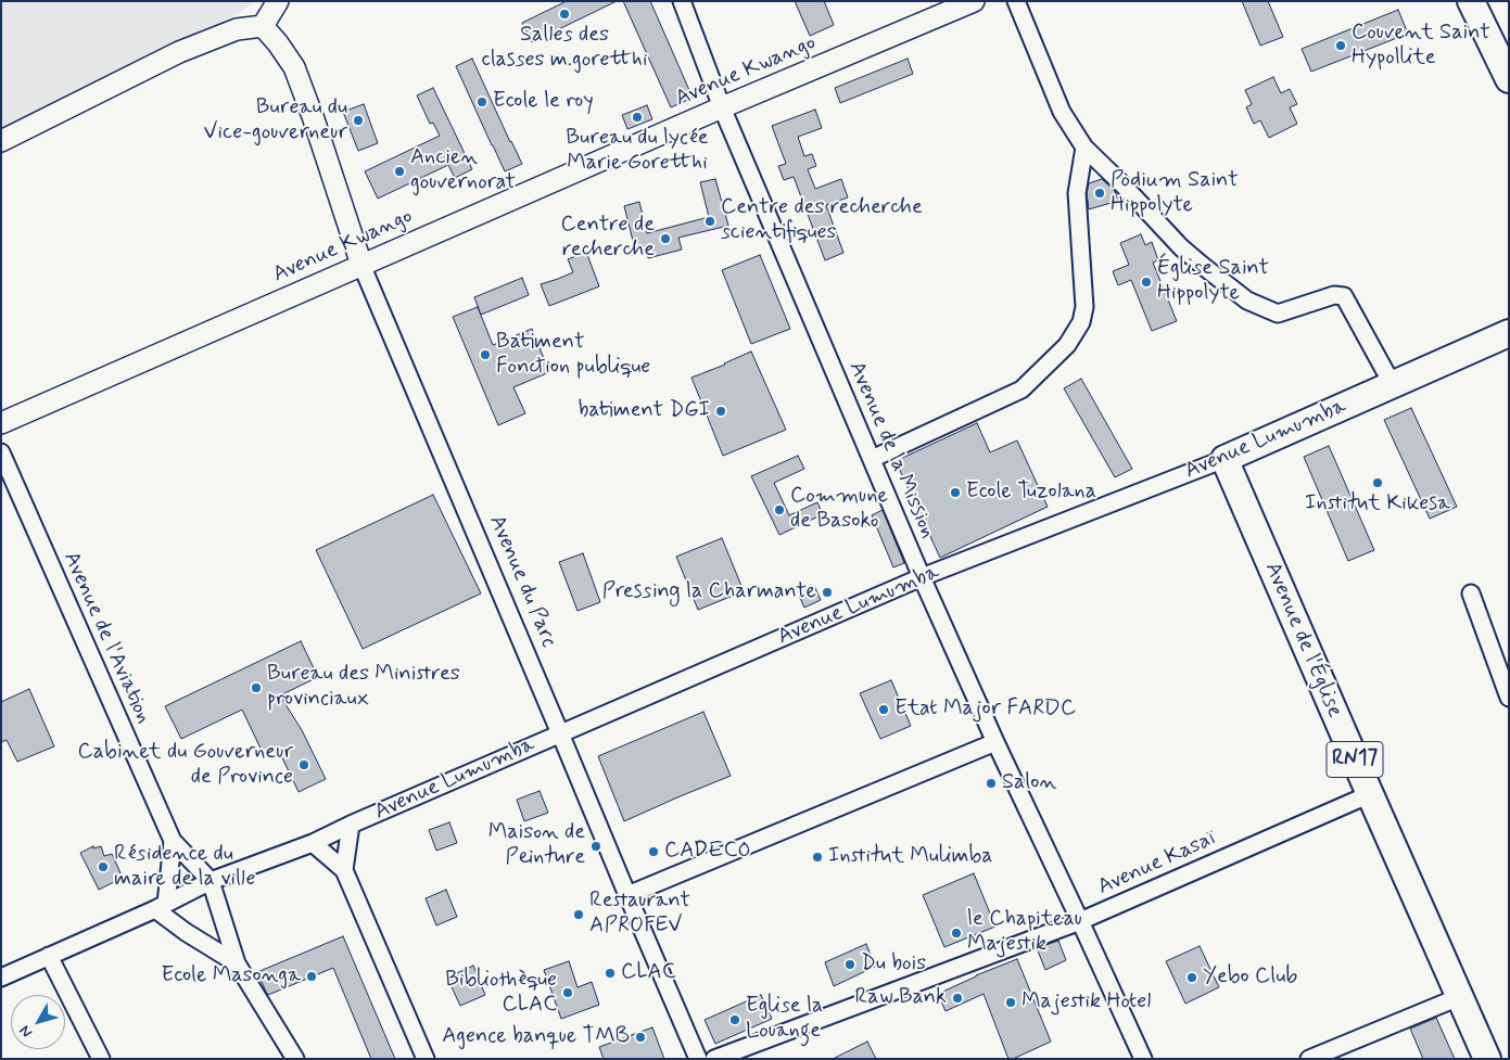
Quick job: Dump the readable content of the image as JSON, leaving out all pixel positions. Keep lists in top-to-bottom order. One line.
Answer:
{"streets":{"main road":["Avenue Lumumba","Avenue de l'Église","RN17"],"street":["Avenue Kwango","Avenue de la Mission","Avenue du Parc","Avenue de l'Aviation","Avenue Kasaï"]},"crossings":[["Avenue Kwango","Avenue de la Mission"],["Avenue Kwango","Avenue du Parc"],["Avenue Lumumba","Avenue de la Mission"],["Avenue Lumumba","Avenue du Parc"],["Avenue Lumumba","Avenue de l'Aviation"],["Avenue Lumumba","Avenue de l'Église"],["Avenue de la Mission","Avenue Kasaï"],["Avenue de l'Église","Avenue Kasaï"]],"places":["Salles des classes m.goretthi","Couvent Saint Hypollite","Ecole le roy","Bureau du lycée Marie Goretthi","Bureau du Vice-gouverneur","Ancien gouvernorat","Podium Saint Hippolyte","Centre des recherche scientifiques","Centre de recherche","Église Saint Hippolyte","Batiment Fonction publique","batiment DGI","Institut Kikesa","Ecole Tuzolana","Commune de Basoko","Pressing la Charmante","Bureau des Ministres provinciaux","Etat Major FARDC","Cabinet du Gouverneur de Province","Salon","Maison de Peinture","CADECO","Institut Mulimba","Résidence du maire de la ville","Restaurant APROFEV","le Chapiteau Majestik","Du bois","CLAC","Ecole Masonga","Yebo Club","Bibliothèque CLAC","Raw Bank","Majestik Hotel","Eglise la Louange","Agence banque TMB"],"north":"bottom left"}
